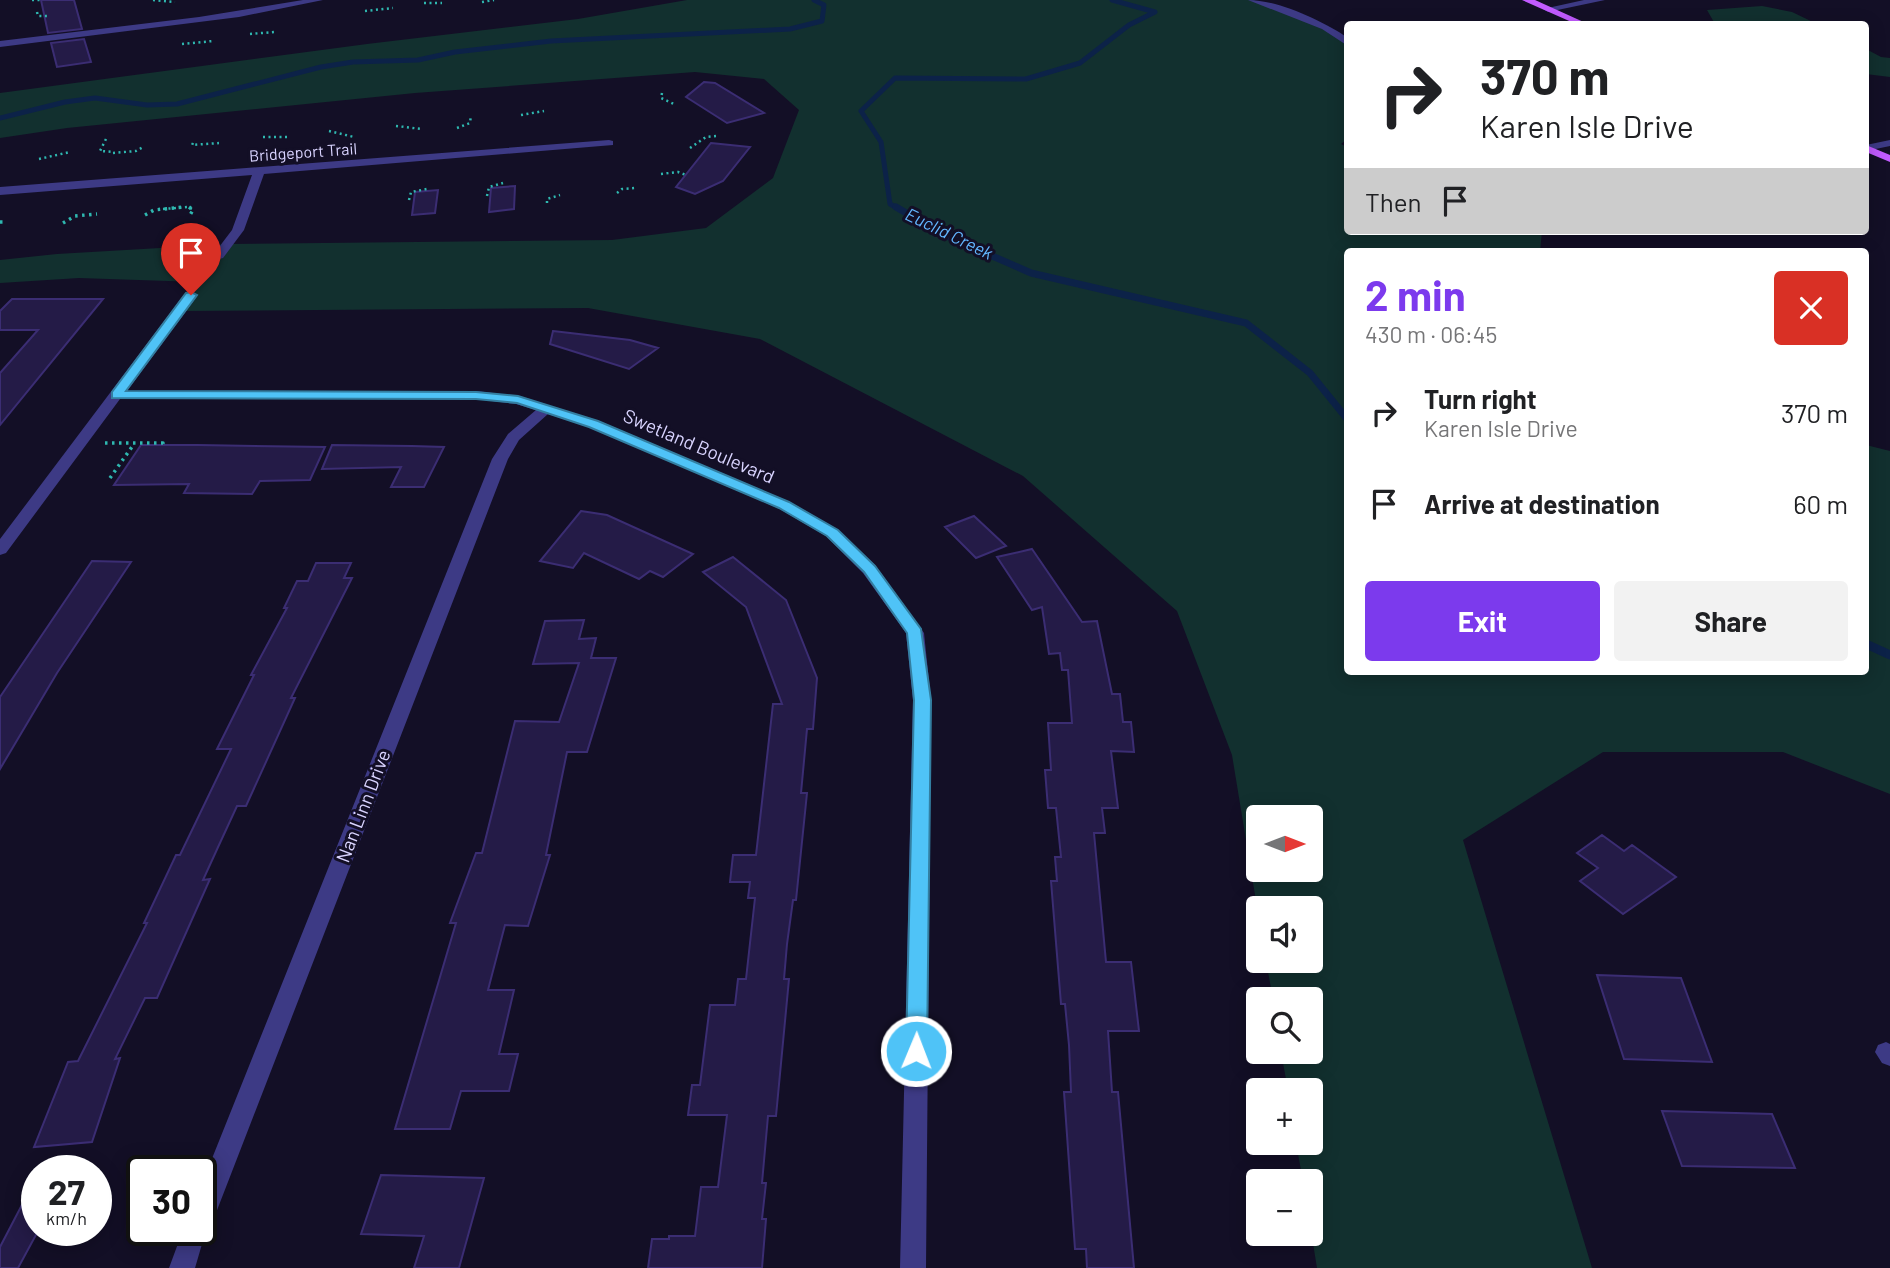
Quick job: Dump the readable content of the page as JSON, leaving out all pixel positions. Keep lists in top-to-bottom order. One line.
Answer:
{"streets":{"street":["Bridgeport Trail","Swetland Boulevard","Nan Linn Drive"]},"crossings":[["Swetland Boulevard","Nan Linn Drive"]],"water":["Euclid Creek"],"north":"right","page":{"turn":["370 m","Karen Isle Drive"],"then":"Then","heading":["2 min","430 m · 06:45"],"list":[{"name":"Turn right","note":"Karen Isle Drive","value":"370 m"},{"name":"Arrive at destination","value":"60 m"}],"buttons":["Exit","Share"],"map_buttons":["+","−"],"speed":"27 km/h","limit":"30"}}
